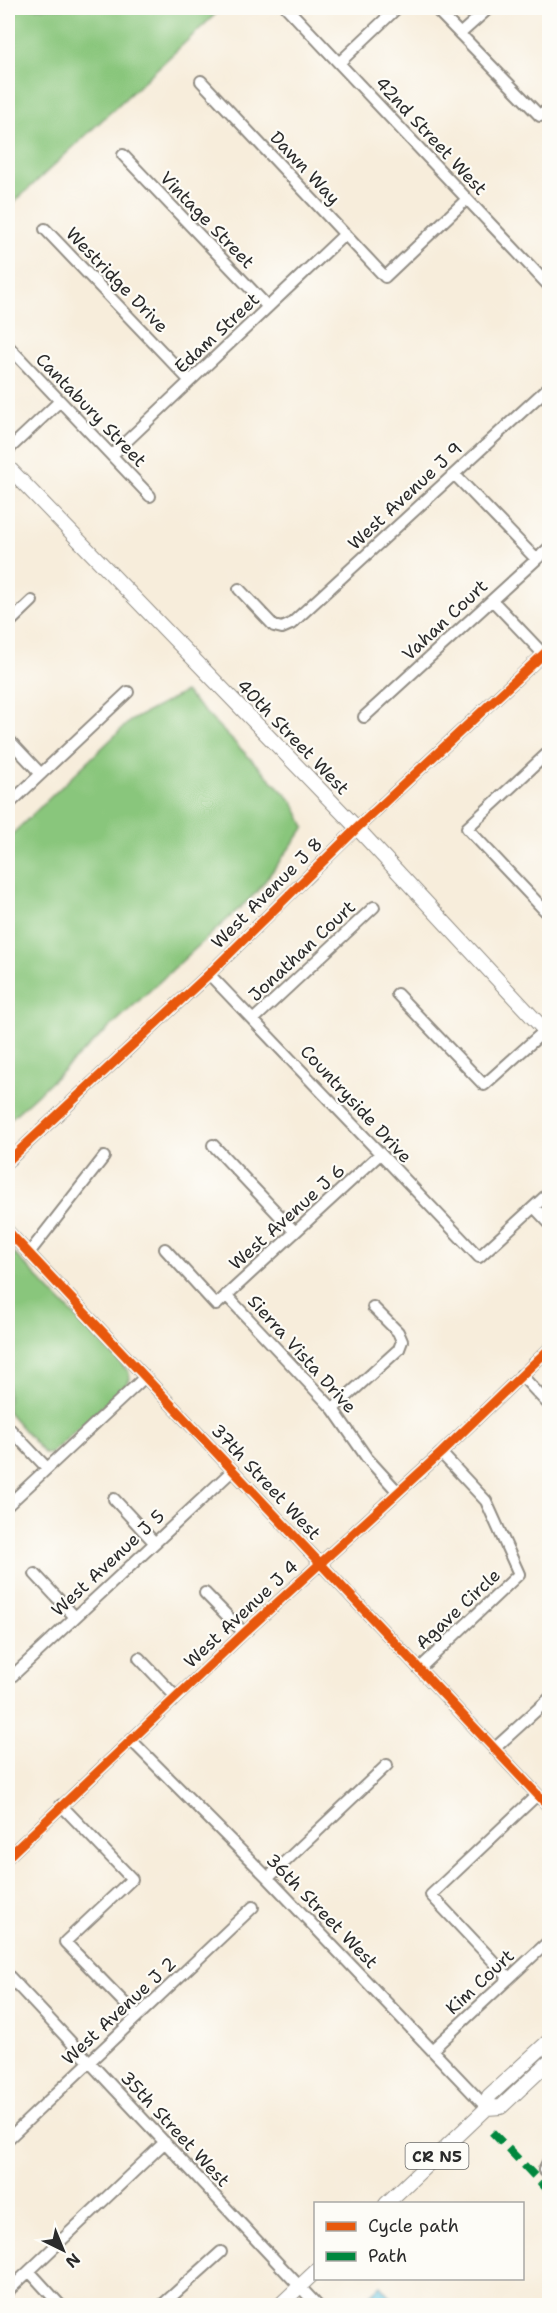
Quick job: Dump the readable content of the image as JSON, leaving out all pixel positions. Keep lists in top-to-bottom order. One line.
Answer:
{"streets":{"main road":["40th Street West","CR N5"],"street":["42nd Street West","Dawn Way","Vintage Street","Westridge Drive","Edam Street","Cantabury Street","West Avenue J 9","Vahan Court","West Avenue J 8","Jonathan Court","Countryside Drive","West Avenue J 6","Sierra Vista Drive","37th Street West","West Avenue J 5","Agave Circle","West Avenue J 4","36th Street West","Kim Court","West Avenue J 2","35th Street West"]},"crossings":[["42nd Street West","Dawn Way"],["Dawn Way","Edam Street"],["Vintage Street","Edam Street"],["Westridge Drive","Edam Street"],["Edam Street","Cantabury Street"],["40th Street West","West Avenue J 8"],["West Avenue J 8","Countryside Drive"],["Jonathan Court","Countryside Drive"],["Countryside Drive","West Avenue J 6"],["West Avenue J 6","Sierra Vista Drive"],["Sierra Vista Drive","West Avenue J 4"],["37th Street West","West Avenue J 5"],["37th Street West","Agave Circle"],["37th Street West","West Avenue J 4"],["Agave Circle","West Avenue J 4"],["West Avenue J 4","36th Street West"],["36th Street West","Kim Court"],["36th Street West","CR N5"],["West Avenue J 2","35th Street West"]],"legend":["Cycle path","Path"],"north":"bottom right"}
